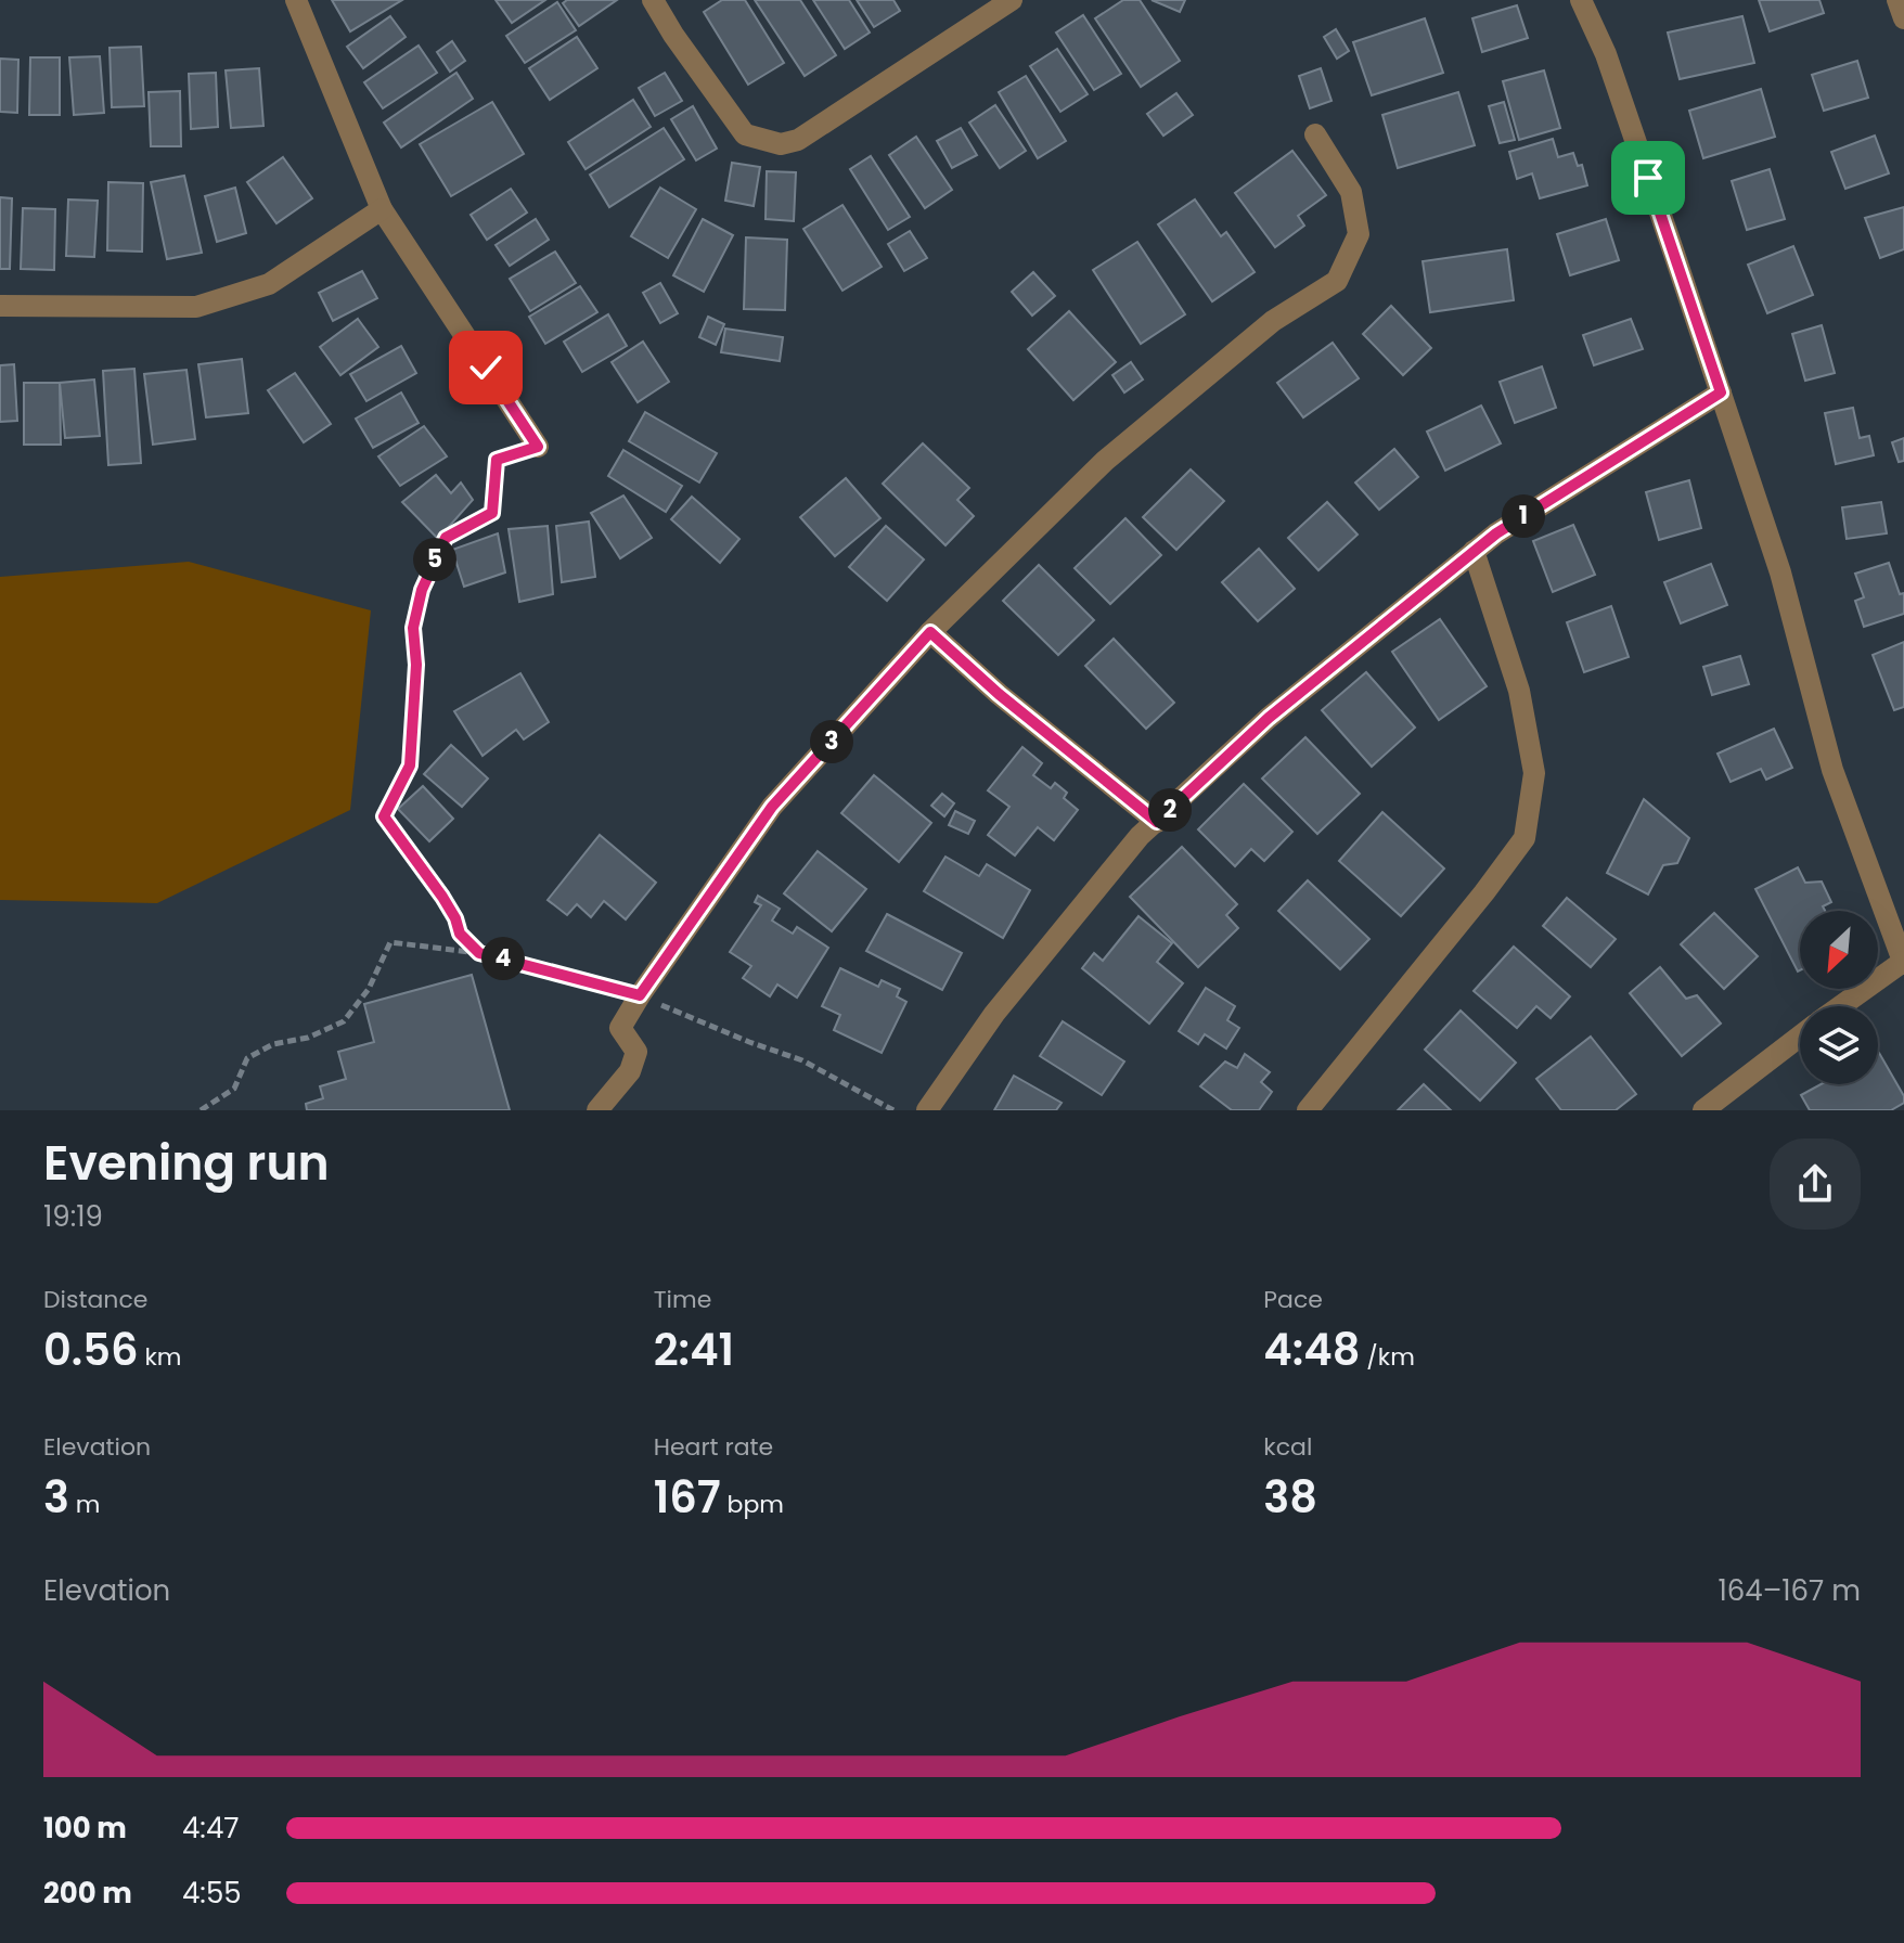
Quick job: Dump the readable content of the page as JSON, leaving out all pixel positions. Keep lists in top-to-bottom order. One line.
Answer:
{"north":"bottom left","page":{"pins":["1","5","3","2","4"],"heading":["Evening run","19:19"],"stats":[["Distance","0.56 km"],["Time","2:41"],["Pace","4:48 /km"],["Elevation","3 m"],["Heart rate","167 bpm"],["kcal","38"]],"chart":["Elevation","164–167 m"],"list":[{"name":"100 m","note":"4:47"},{"name":"200 m","note":"4:55"}]}}
